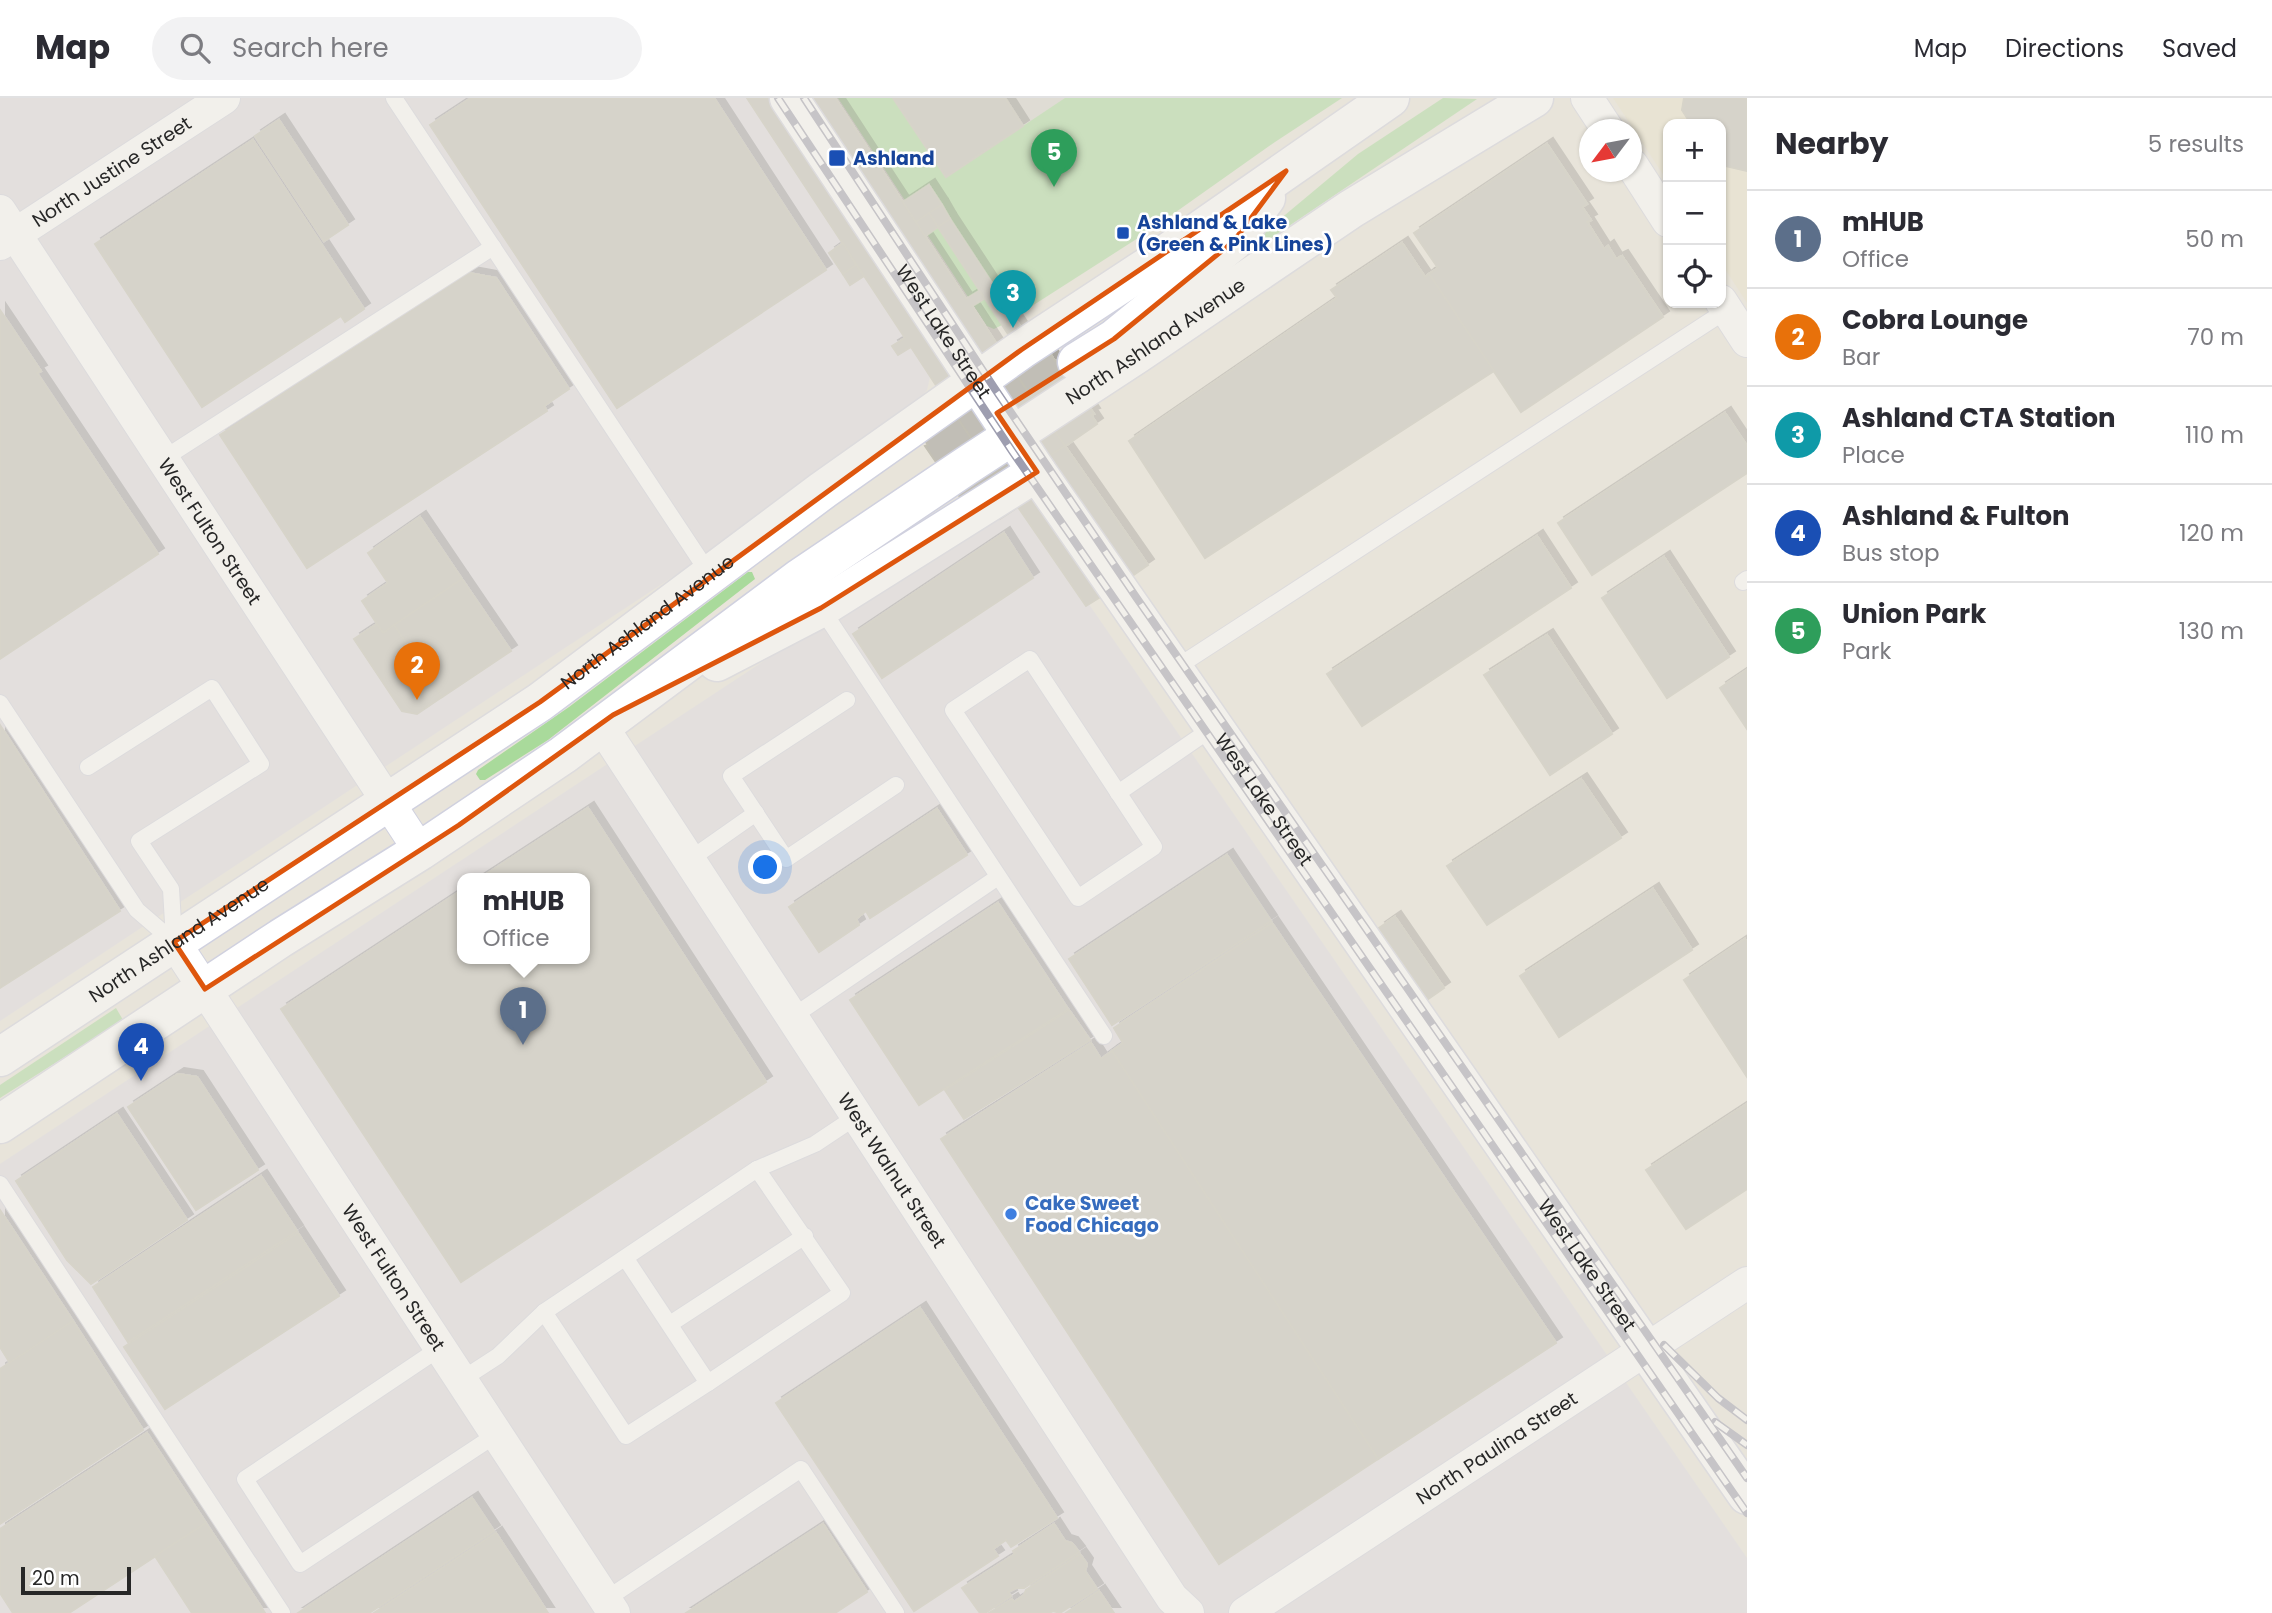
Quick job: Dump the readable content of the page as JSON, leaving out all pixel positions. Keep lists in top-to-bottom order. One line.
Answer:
{"streets":{"main road":["West Lake Street","North Ashland Avenue"],"street":["North Justine Street","West Fulton Street","West Walnut Street","North Paulina Street"]},"crossings":[["North Justine Street","West Fulton Street"],["West Lake Street","North Ashland Avenue"],["West Lake Street","North Paulina Street"],["North Ashland Avenue","West Fulton Street"],["North Ashland Avenue","West Walnut Street"]],"places":{"transit":["Ashland","Ashland & Lake (Green & Pink Lines)"],"other":["Cake Sweet Food Chicago"]},"scale_bar":"20 m","north":"bottom left","page":{"header":"Map","search":"Search here","nav":["Map","Directions","Saved"],"heading":["Nearby","5 results"],"map_buttons":["+","−"],"pins":["5","3","2","1","4"],"list":[{"mark":"1","name":"mHUB","note":"Office","value":"50 m"},{"mark":"2","name":"Cobra Lounge","note":"Bar","value":"70 m"},{"mark":"3","name":"Ashland CTA Station","note":"Place","value":"110 m"},{"mark":"4","name":"Ashland & Fulton","note":"Bus stop","value":"120 m"},{"mark":"5","name":"Union Park","note":"Park","value":"130 m"}],"popup":["mHUB","Office"],"scale":"20 m"}}
